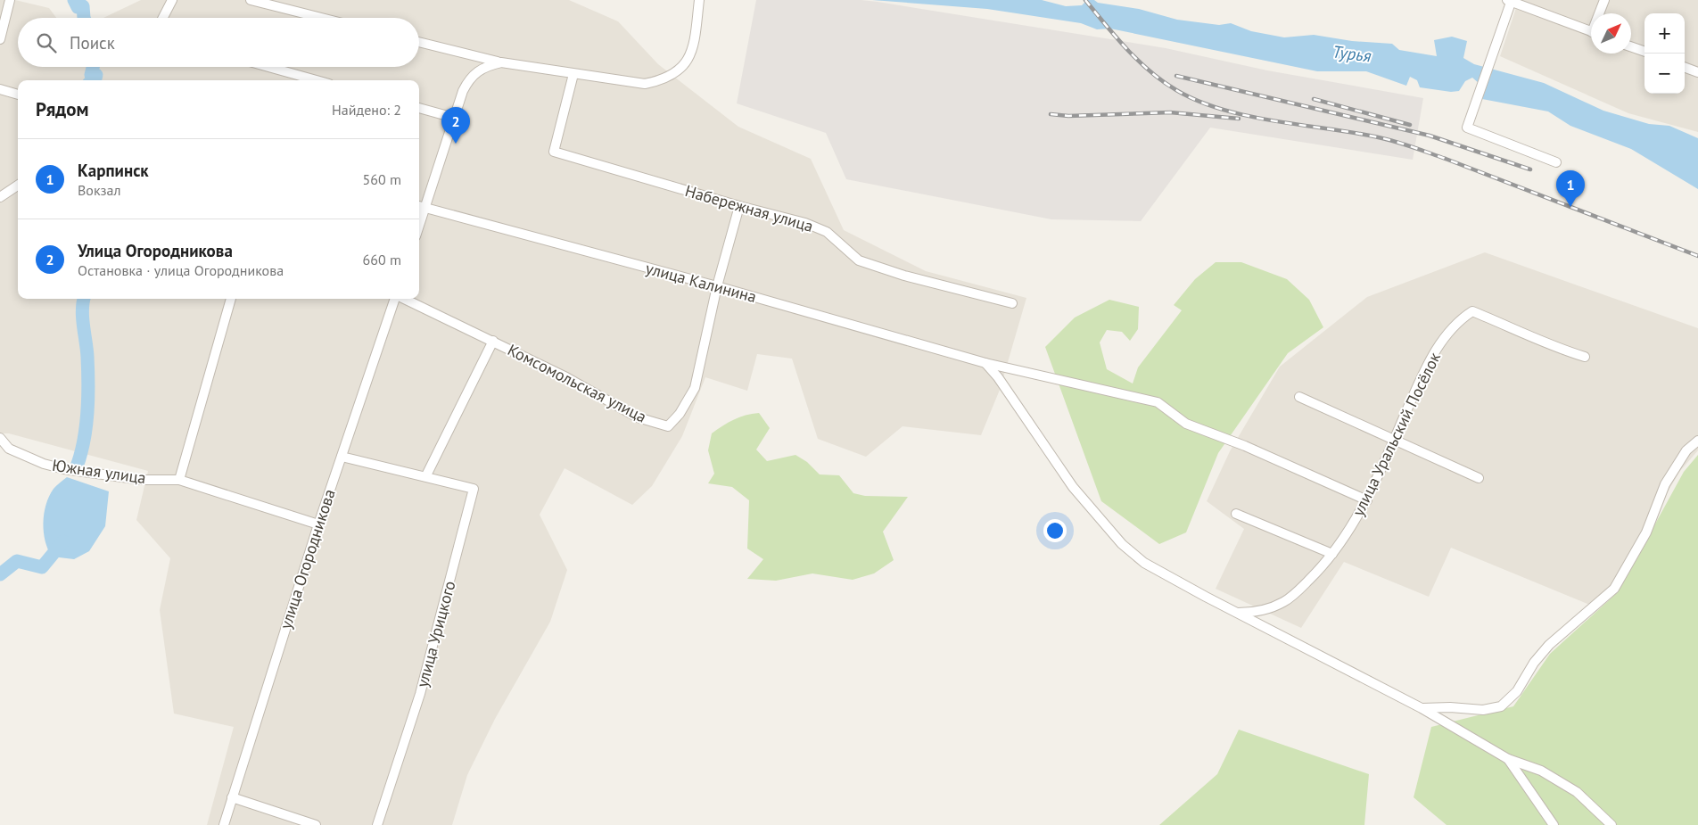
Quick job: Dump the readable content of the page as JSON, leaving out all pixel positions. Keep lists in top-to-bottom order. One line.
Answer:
{"streets":{"street":["Набережная улица","улица Калинина","Комсомольская улица","улица Уральский Посёлок","Южная улица","улица Огородникова","улица Урицкого"]},"crossings":[["Набережная улица","Комсомольская улица"],["улица Калинина","Комсомольская улица"],["улица Калинина","улица Уральский Посёлок"],["Южная улица","улица Огородникова"],["улица Огородникова","улица Урицкого"]],"water":["Турья"],"north":"top right","page":{"map_buttons":["+","−"],"search":"Поиск","heading":["Рядом","Найдено: 2"],"pins":["2","1"],"list":[{"mark":"1","name":"Карпинск","note":"Вокзал","value":"560 m"},{"mark":"2","name":"Улица Огородникова","note":"Остановка · улица Огородникова","value":"660 m"}]}}
